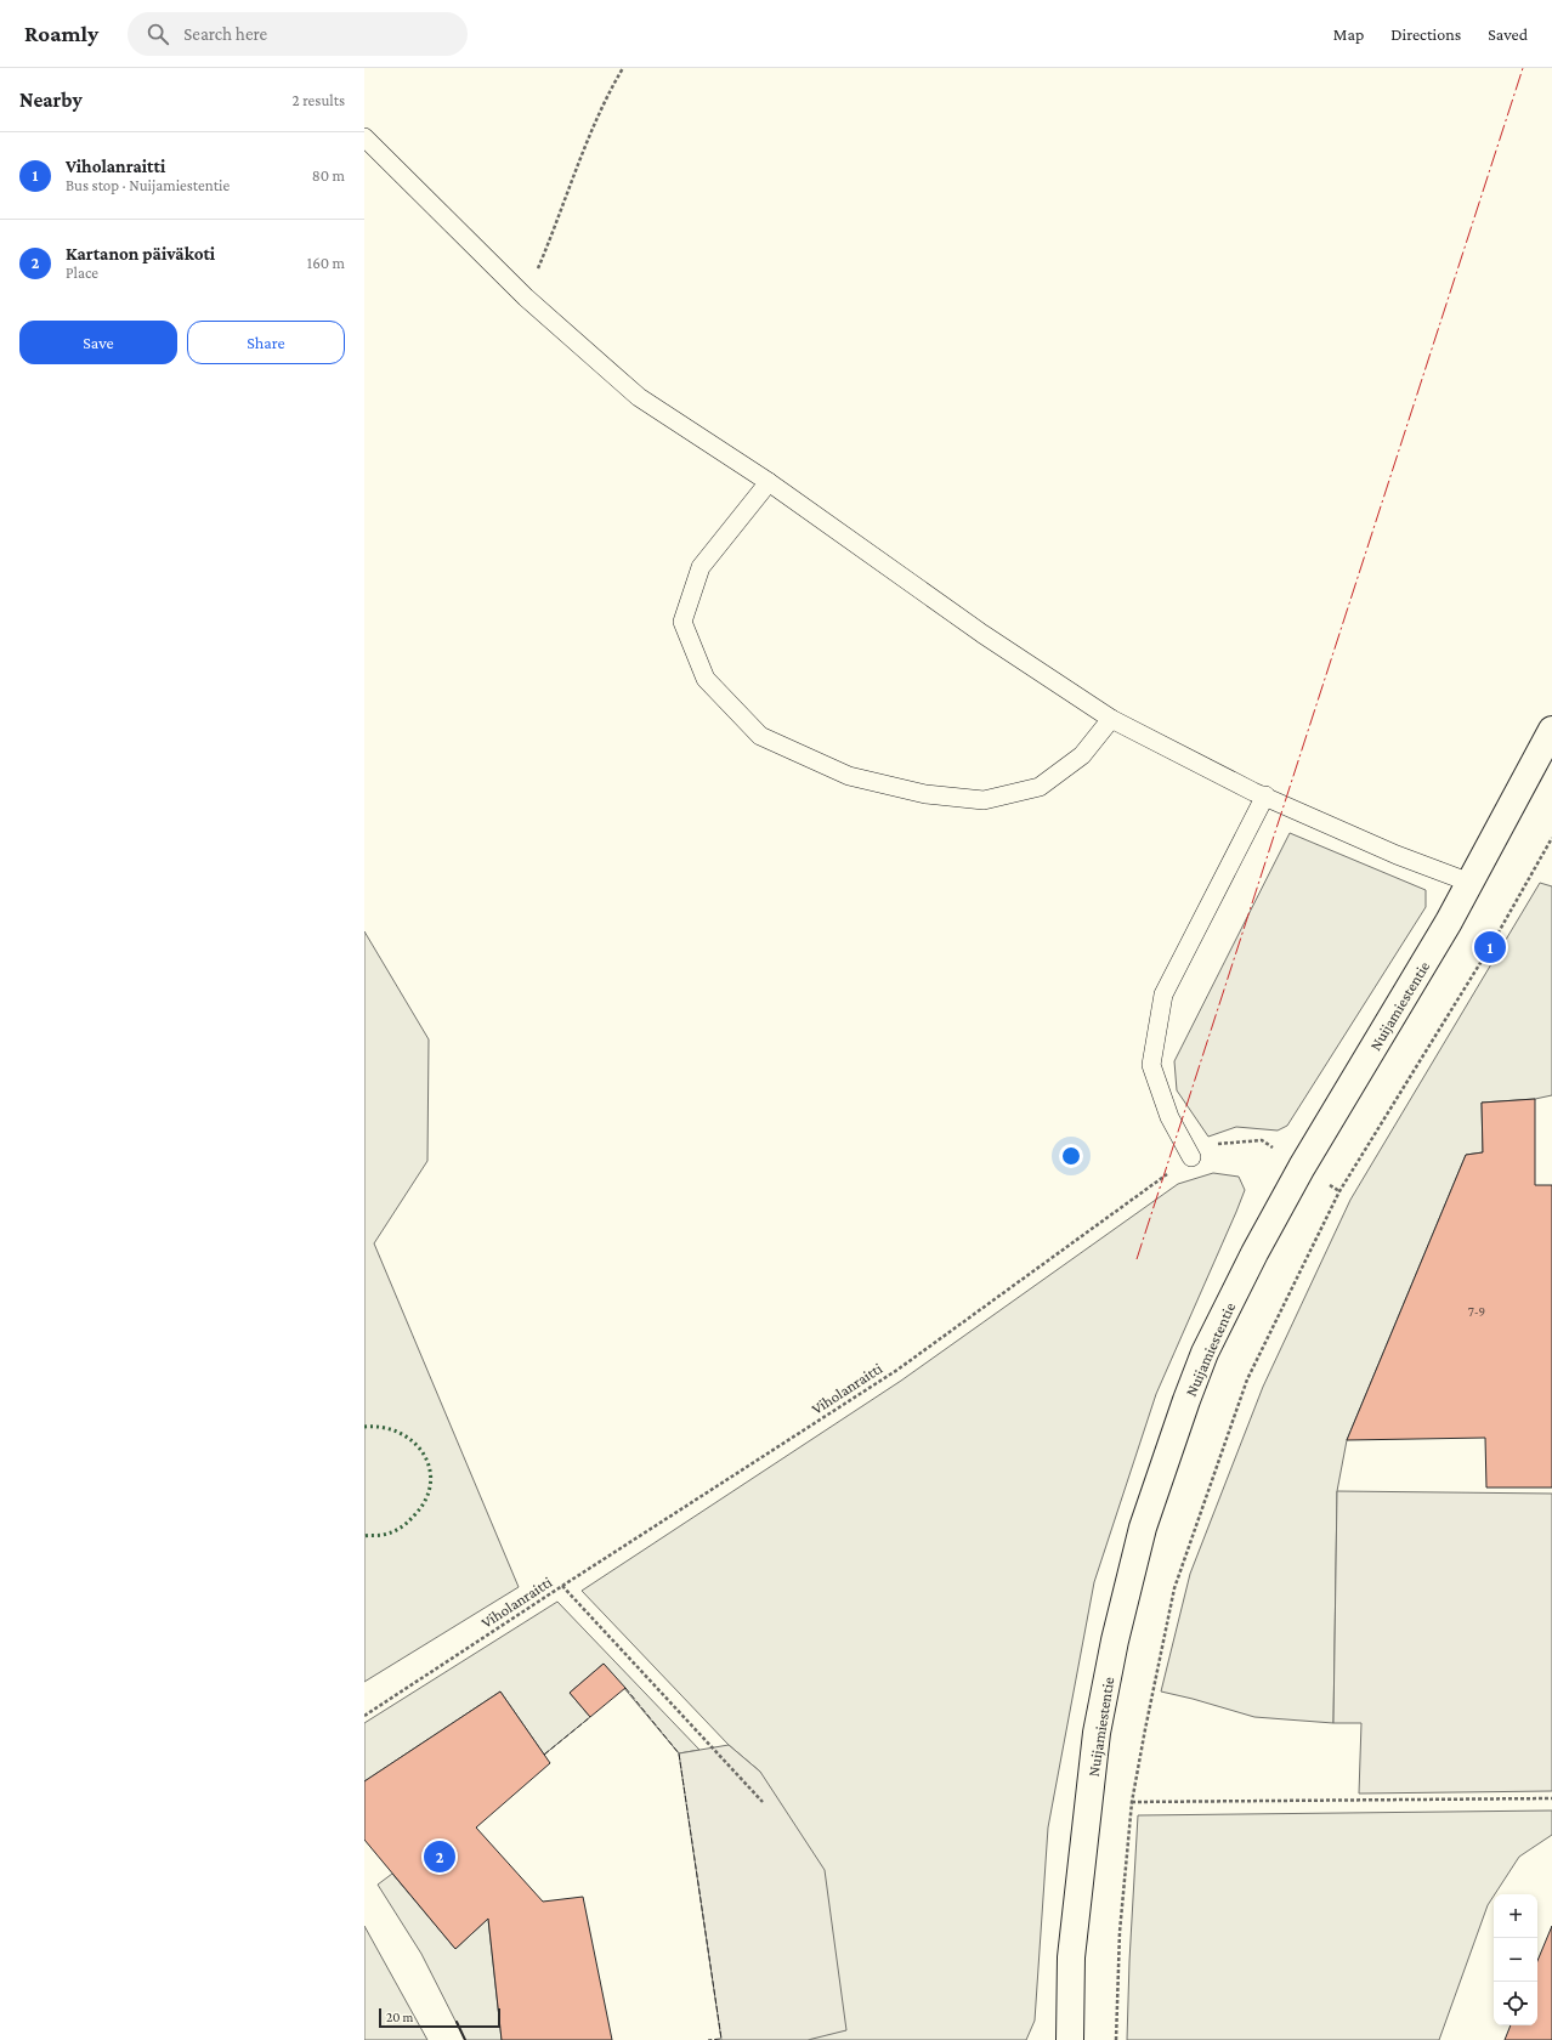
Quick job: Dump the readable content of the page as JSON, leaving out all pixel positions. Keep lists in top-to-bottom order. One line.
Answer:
{"streets":{"main road":["Nuijamiestentie"],"path":["Viholanraitti"]},"crossings":[["Nuijamiestentie","Viholanraitti"]],"house_numbers":["7-9"],"scale_bar":"20 m","page":{"header":"Roamly","search":"Search here","nav":["Map","Directions","Saved"],"heading":["Nearby","2 results"],"list":[{"mark":"1","name":"Viholanraitti","note":"Bus stop · Nuijamiestentie","value":"80 m"},{"mark":"2","name":"Kartanon päiväkoti","note":"Place","value":"160 m"}],"buttons":["Save","Share"],"pins":["1","2"],"map_buttons":["+","−"],"scale":"20 m"}}
